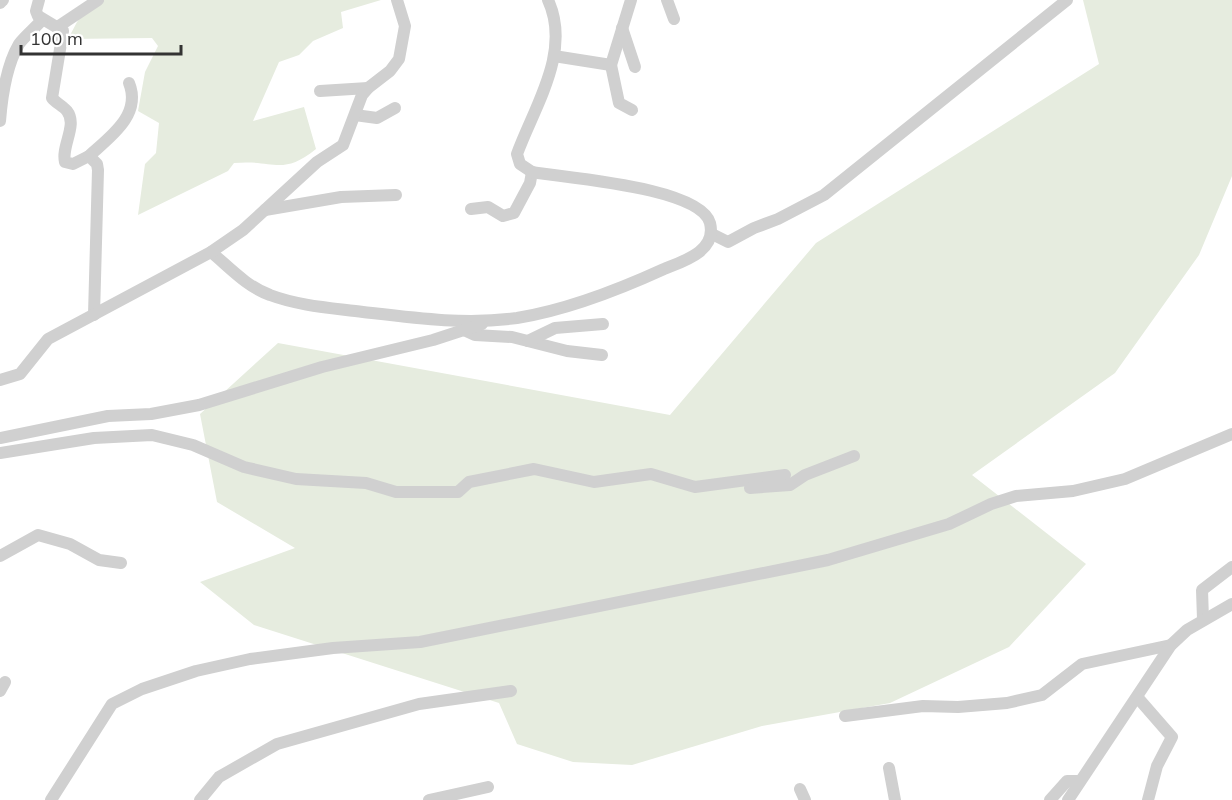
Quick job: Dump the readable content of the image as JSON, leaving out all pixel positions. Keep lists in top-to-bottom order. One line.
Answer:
{"scale_bar":"100 m"}
